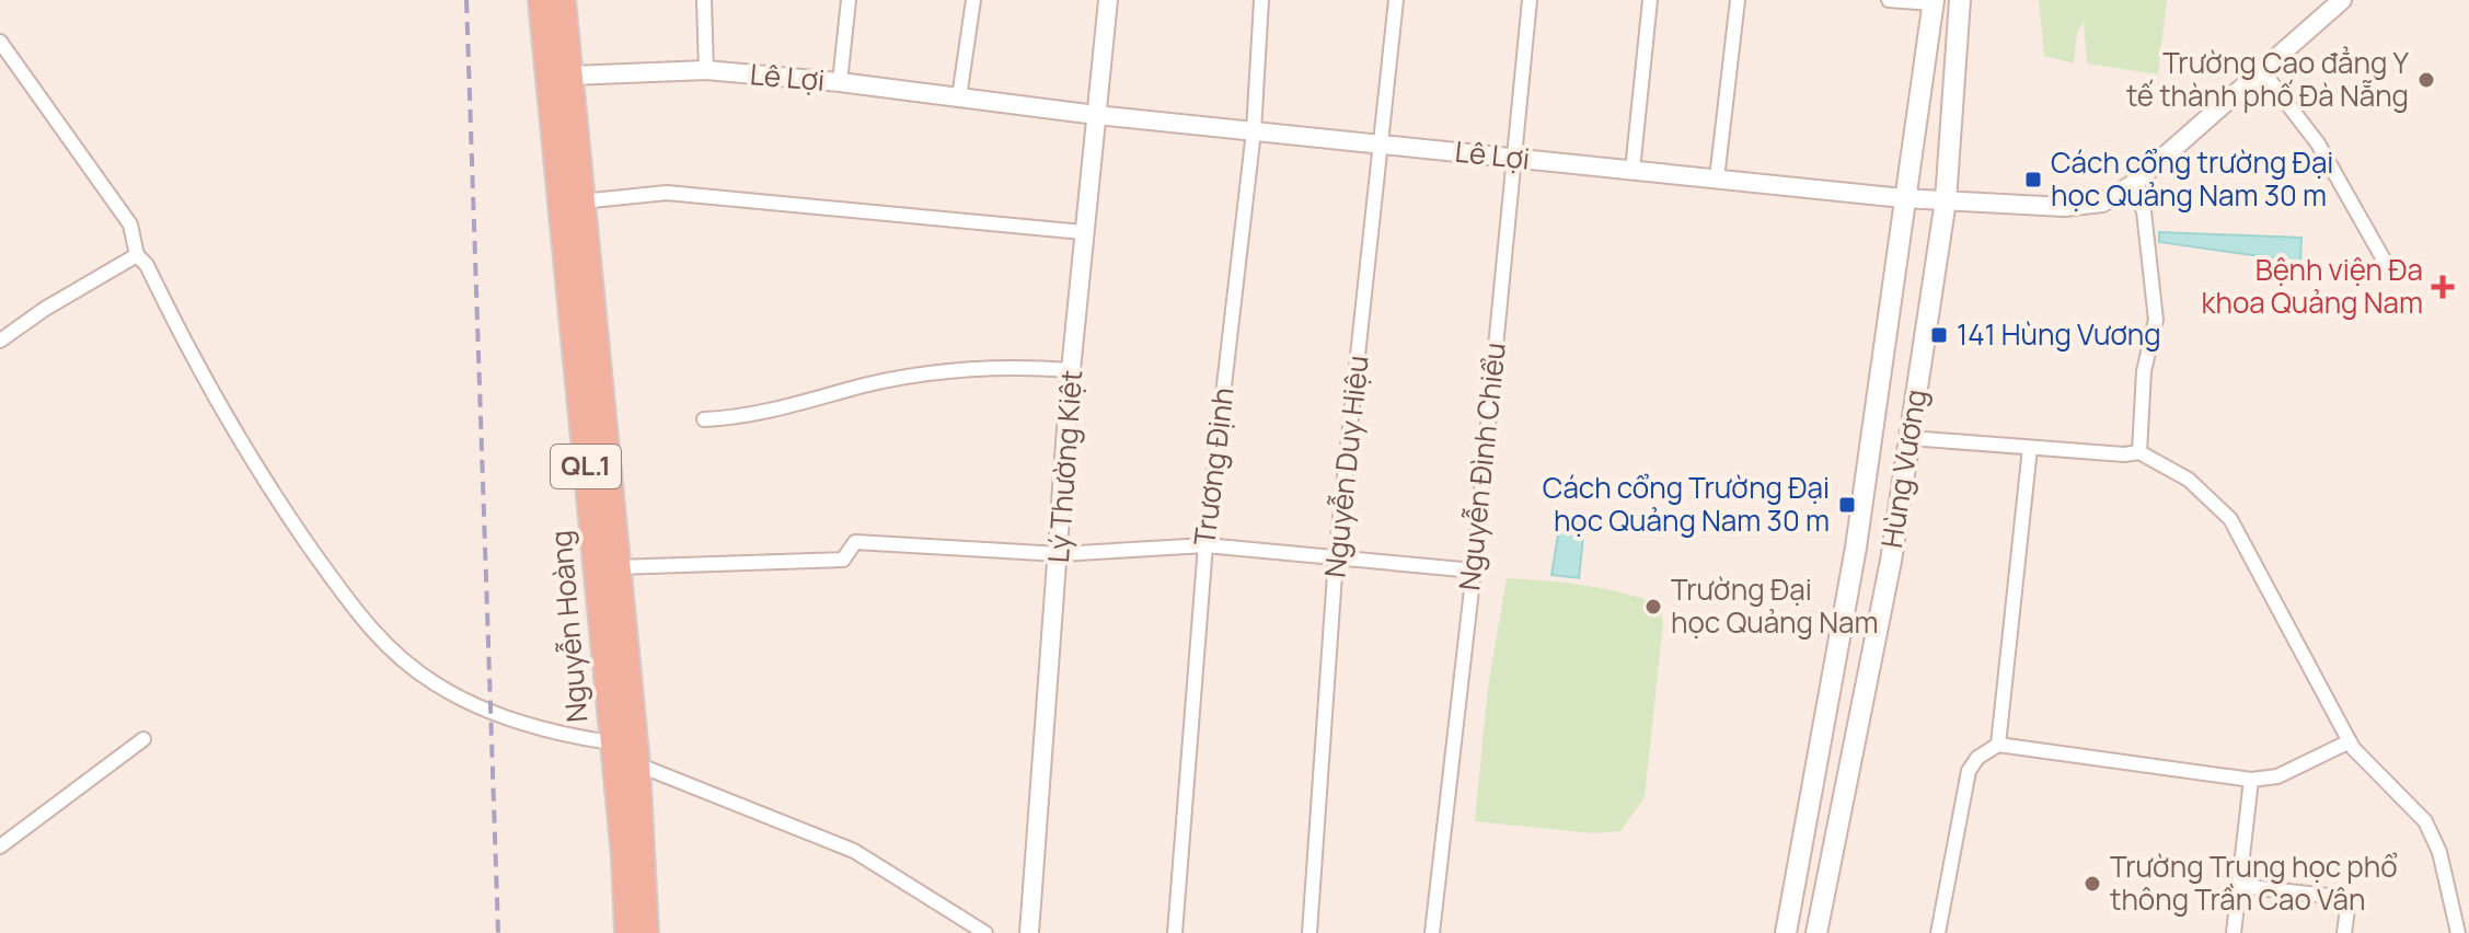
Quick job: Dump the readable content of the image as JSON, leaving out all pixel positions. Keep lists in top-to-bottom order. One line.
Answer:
{"streets":{"highway":["QL.1","Nguyễn Hoàng"],"main road":["Hùng Vương"],"street":["Lê Lợi","Lý Thường Kiệt","Trương Định","Nguyễn Duy Hiệu","Nguyễn Đình Chiểu"]},"crossings":[["Lê Lợi","Lý Thường Kiệt"],["Lê Lợi","Trương Định"],["Lê Lợi","Nguyễn Duy Hiệu"],["Lê Lợi","Nguyễn Đình Chiểu"],["Lê Lợi","Hùng Vương"],["Lê Lợi","Nguyễn Hoàng"]],"places":{"other":["Trường Cao đẳng Y tế thành phố Đà Nẵng","Trường Đại học Quảng Nam","Trường Trung học phổ thông Trần Cao Vân"],"transit":["Cách cổng trường Đại học Quảng Nam 30 m","141 Hùng Vương","Cách cổng Trường Đại học Quảng Nam 30 m"],"health":["Bệnh viện Đa khoa Quảng Nam"]}}
